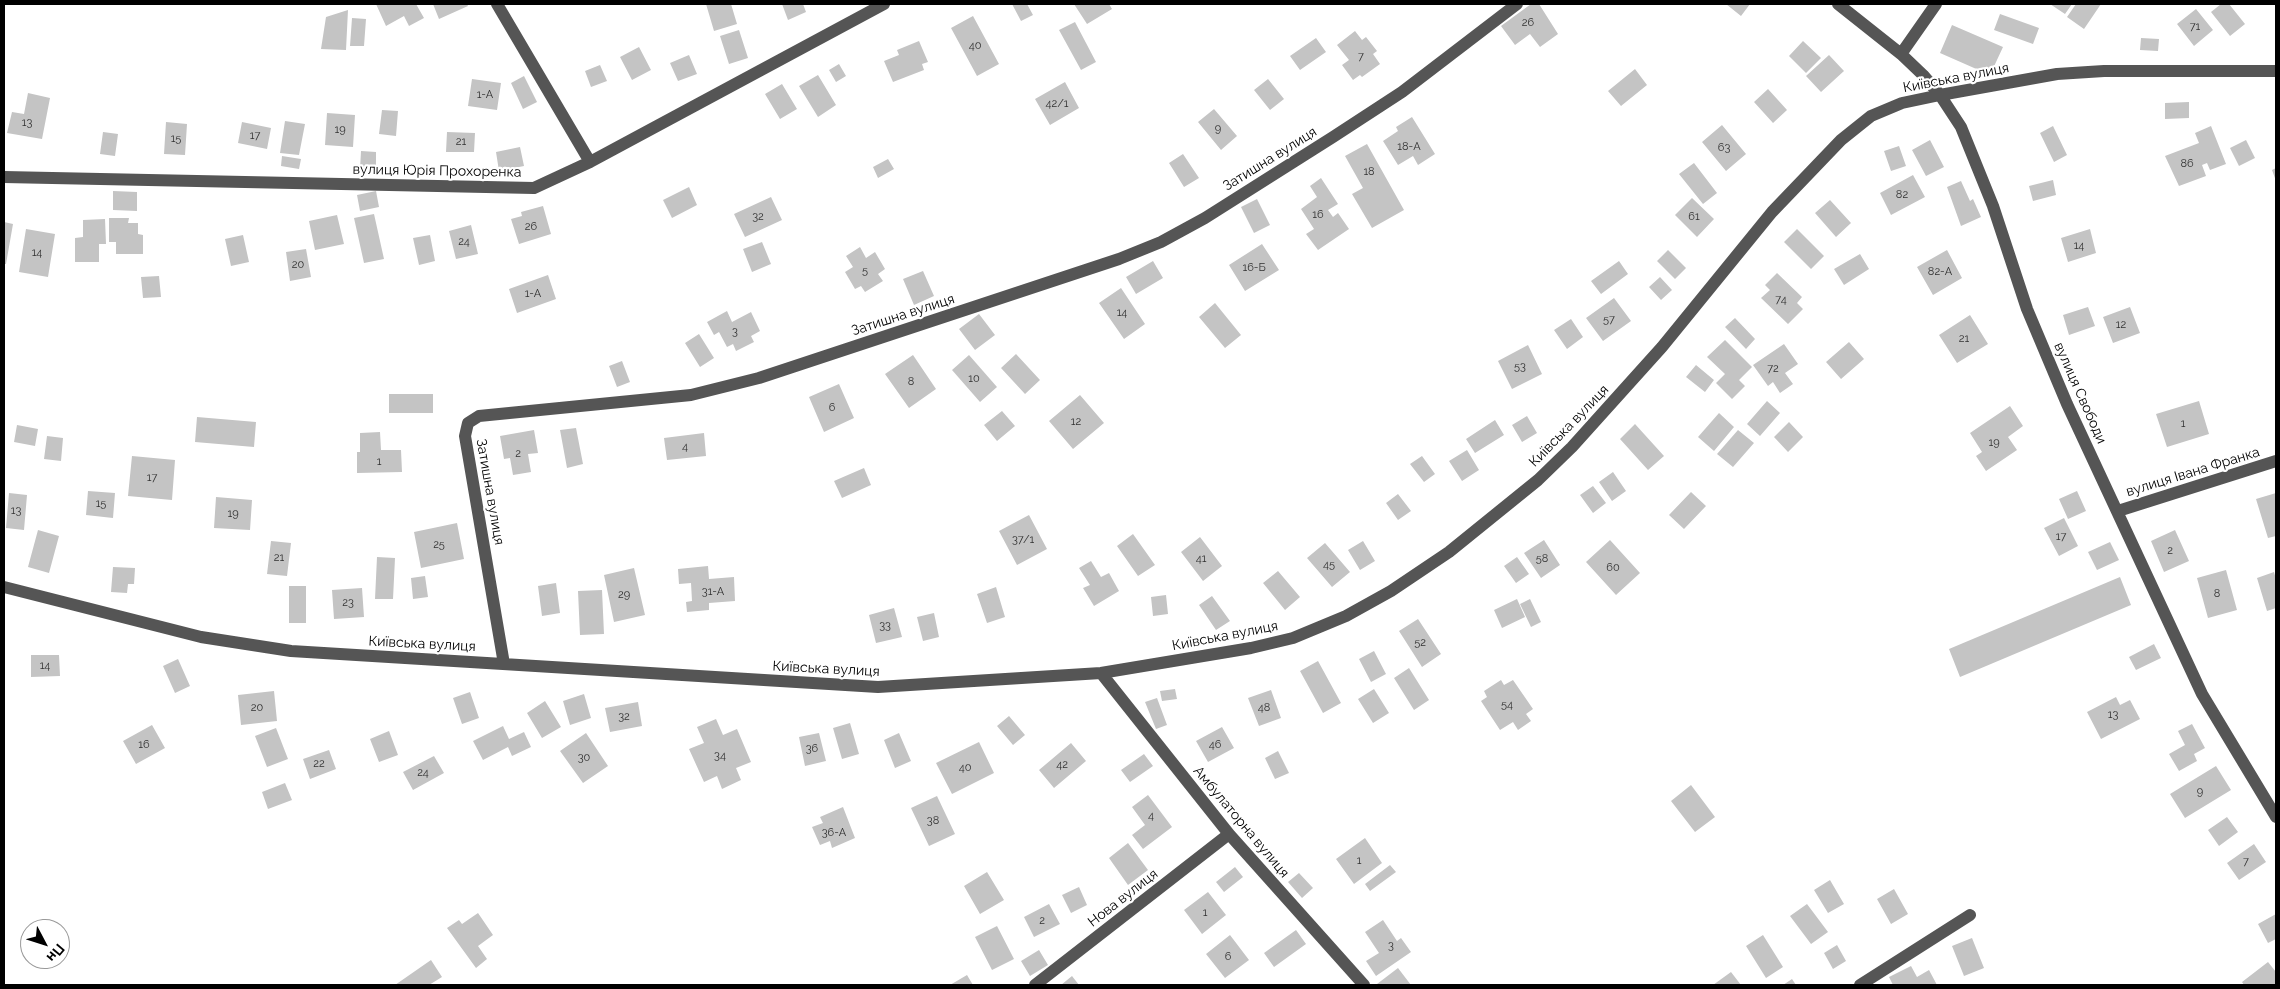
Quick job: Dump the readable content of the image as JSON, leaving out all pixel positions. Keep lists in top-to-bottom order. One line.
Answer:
{"streets":{"street":["Київська вулиця","Затишна вулиця","вулиця Юрія Прохоренка","вулиця Свободи","вулиця Івана Франка","Амбулаторна вулиця","Нова вулиця"]},"crossings":[["Київська вулиця","Затишна вулиця"],["Київська вулиця","вулиця Свободи"],["Київська вулиця","Амбулаторна вулиця"],["вулиця Свободи","вулиця Івана Франка"],["Амбулаторна вулиця","Нова вулиця"]],"house_numbers":["26","71","40","7","1-А","42/1","13","9","19","17","15","21","18-А","63","86","18","82","16","32","61","26","24","14","14","20","16-Б","5","82-А","1-А","74","14","57","12","3","21","53","72","10","8","6","12","1","19","4","2","1","17","15","13","19","17","37/1","25","2","21","41","58","45","60","31-А","8","29","23","33","52","14","54","20","48","13","32","16","46","36","34","30","22","42","40","24","9","4","38","36-А","1","7","1","2","3","6"],"north":"bottom right"}
